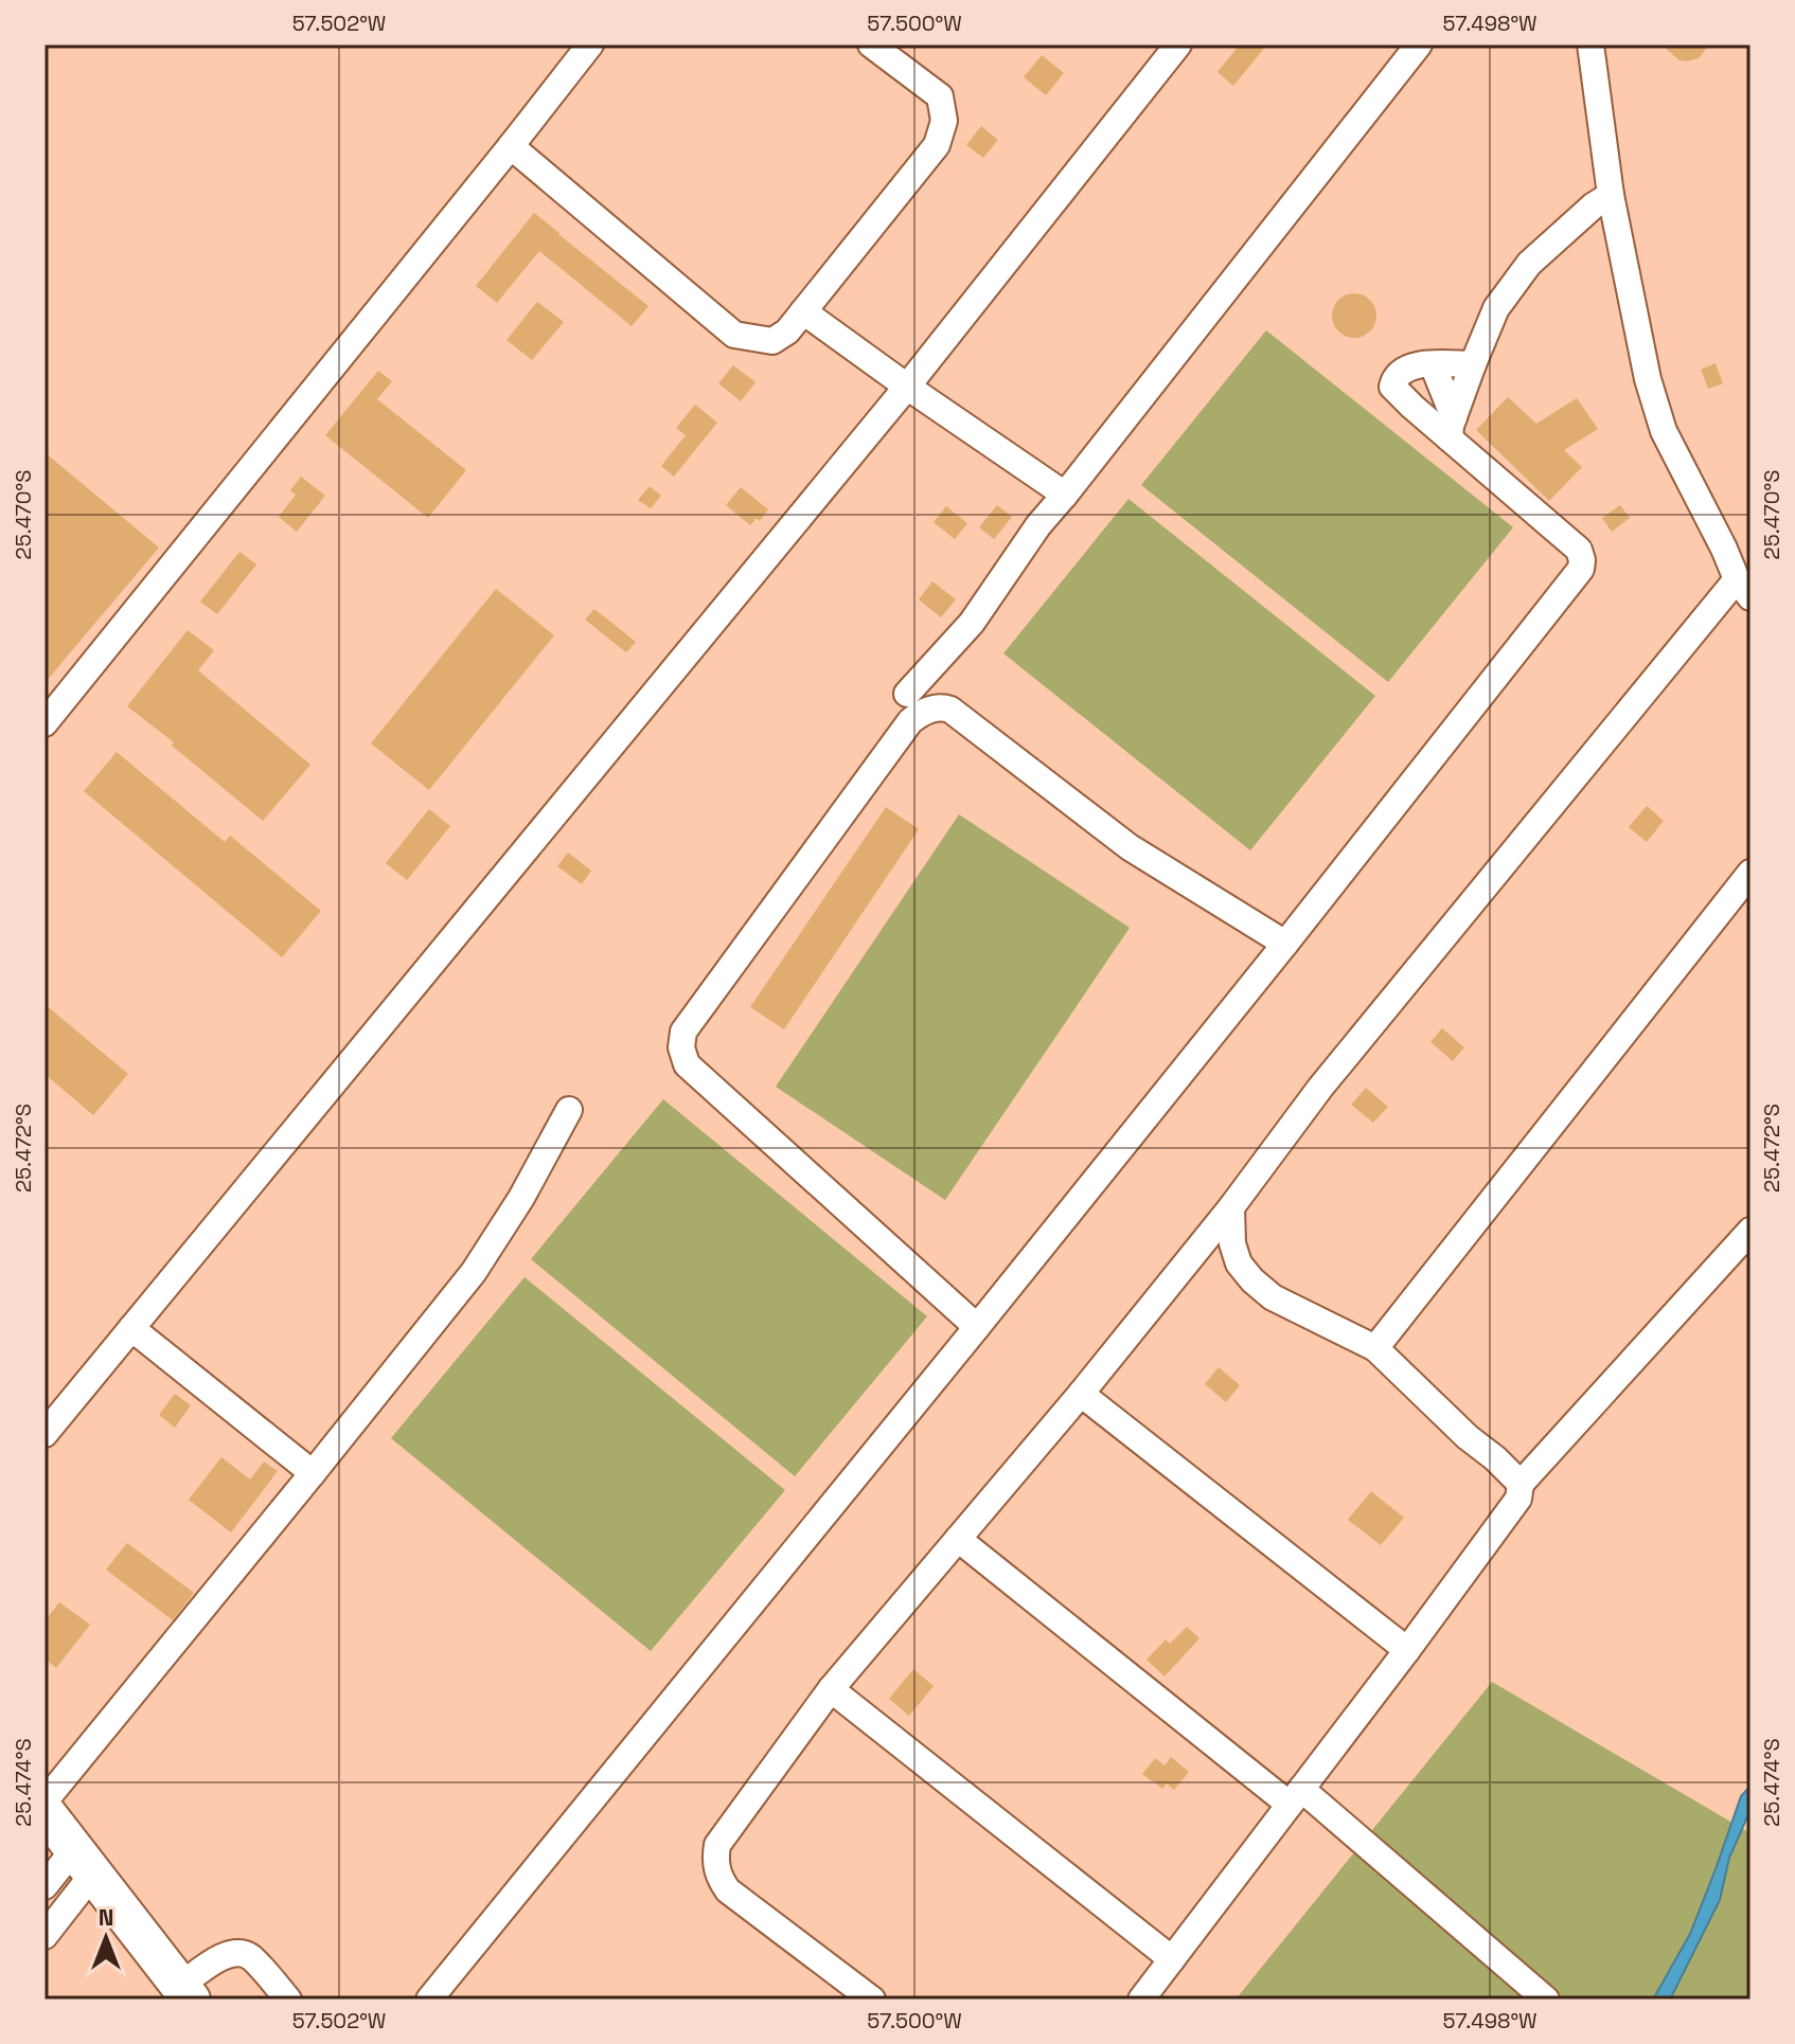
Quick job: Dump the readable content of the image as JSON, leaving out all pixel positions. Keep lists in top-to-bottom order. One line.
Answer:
{"north":"top","coordinates":["57.502°W","57.500°W","57.498°W","25.470°S","25.472°S","25.474°S"]}
